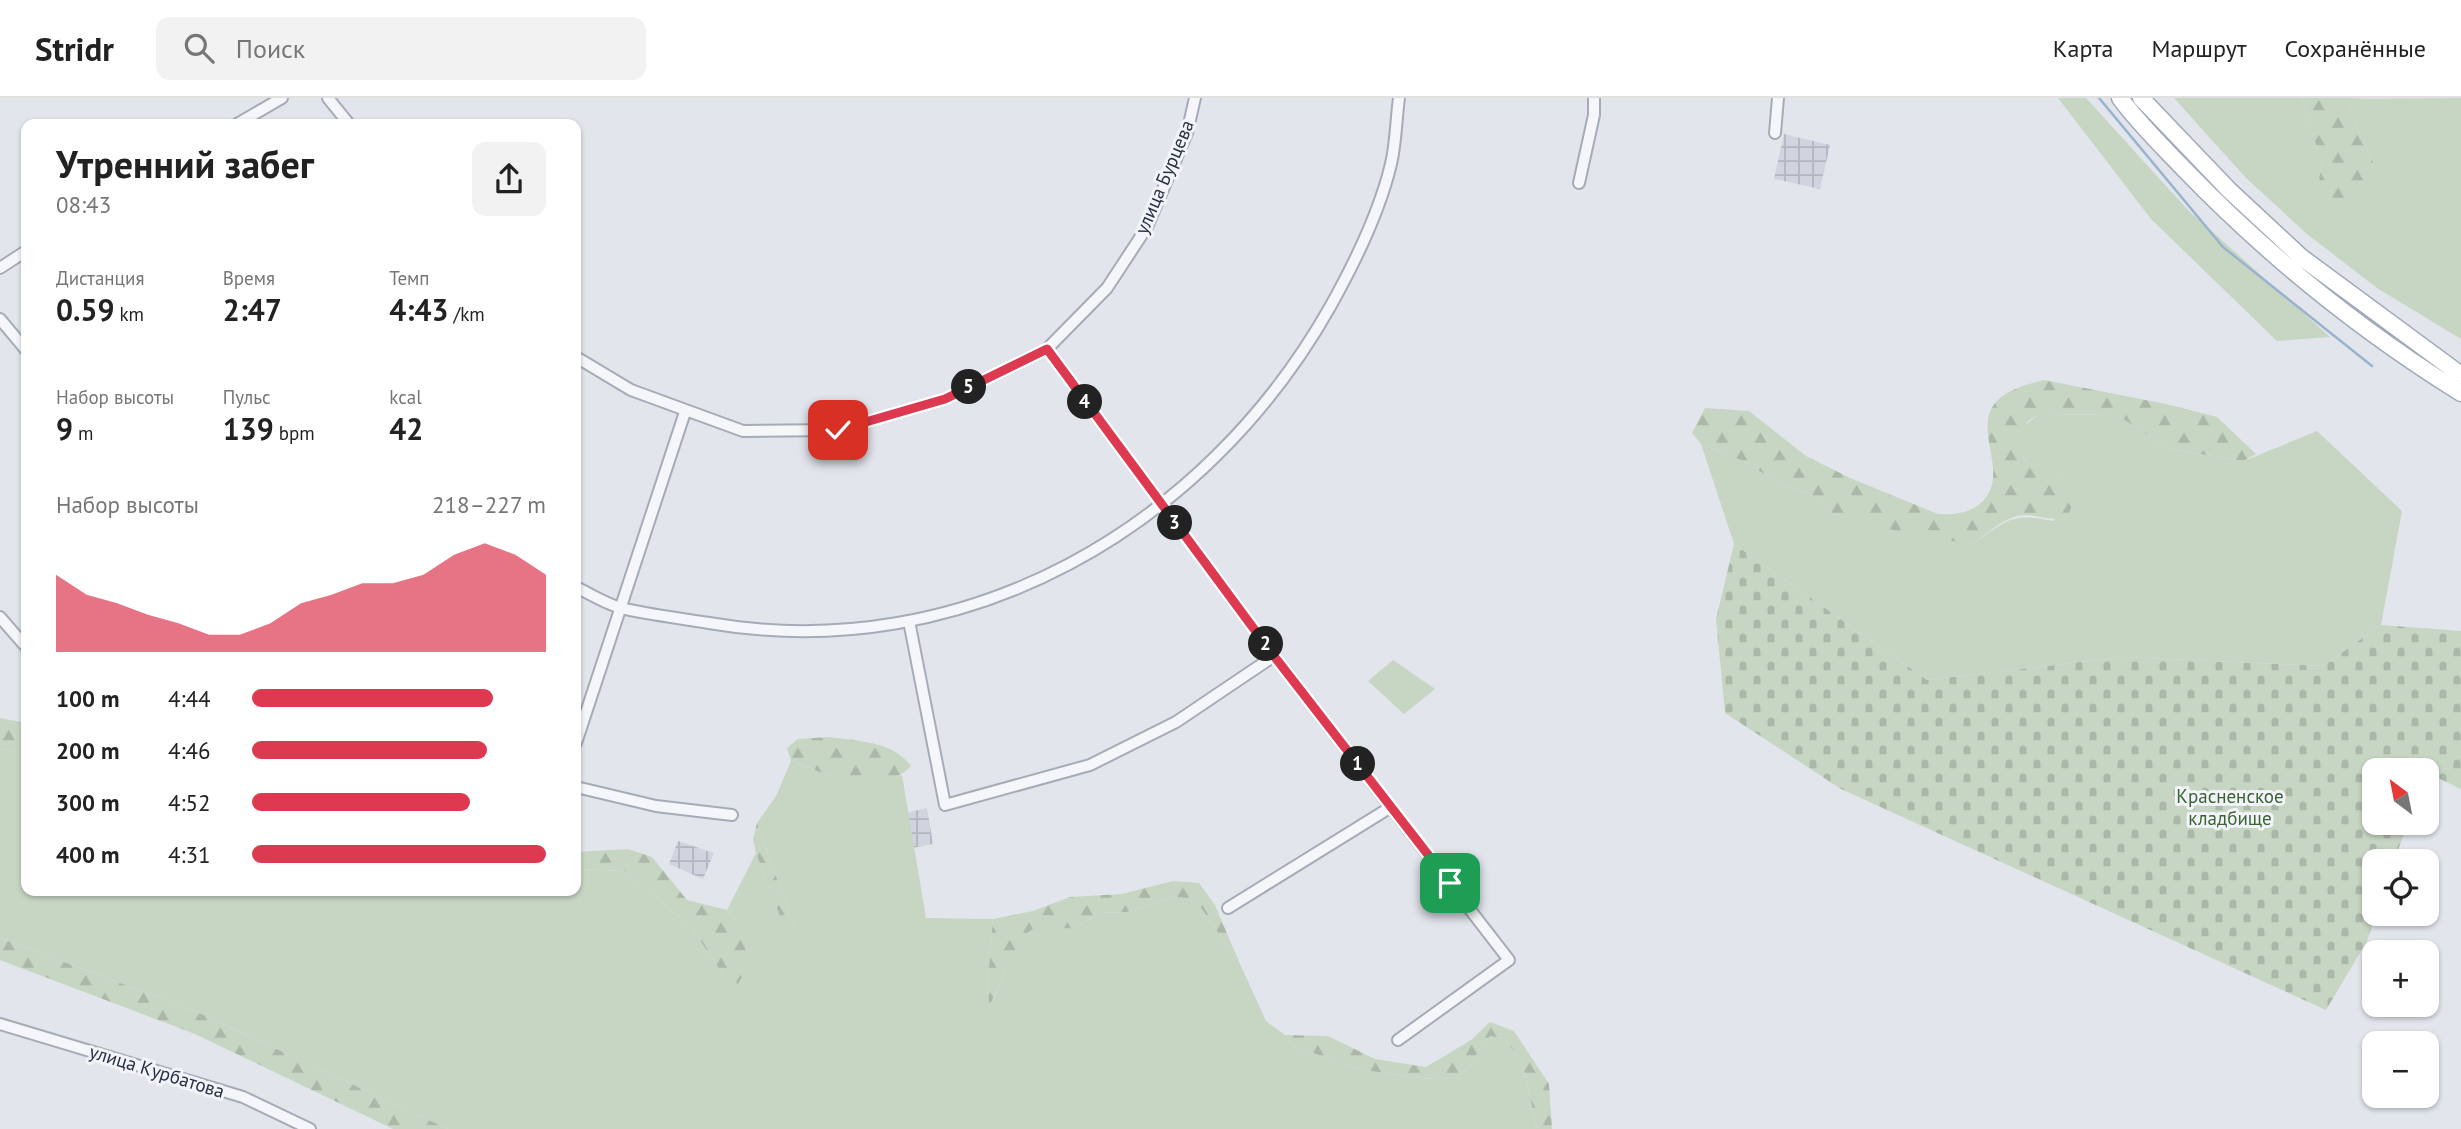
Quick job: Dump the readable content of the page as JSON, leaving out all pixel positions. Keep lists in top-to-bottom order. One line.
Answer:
{"streets":{"street":["улица Бурцева","улица Курбатова"]},"parks":["Красненское кладбище"],"north":"top left","page":{"header":"Stridr","search":"Поиск","nav":["Карта","Маршрут","Сохранённые"],"heading":["Утренний забег","08:43"],"stats":[["Дистанция","0.59 km"],["Время","2:47"],["Темп","4:43 /km"],["Набор высоты","9 m"],["Пульс","139 bpm"],["kcal","42"]],"pins":["5","4","3","2","1"],"chart":["Набор высоты","218–227 m"],"list":[{"name":"100 m","note":"4:44"},{"name":"200 m","note":"4:46"},{"name":"300 m","note":"4:52"},{"name":"400 m","note":"4:31"}],"map_buttons":["+","−"]}}
